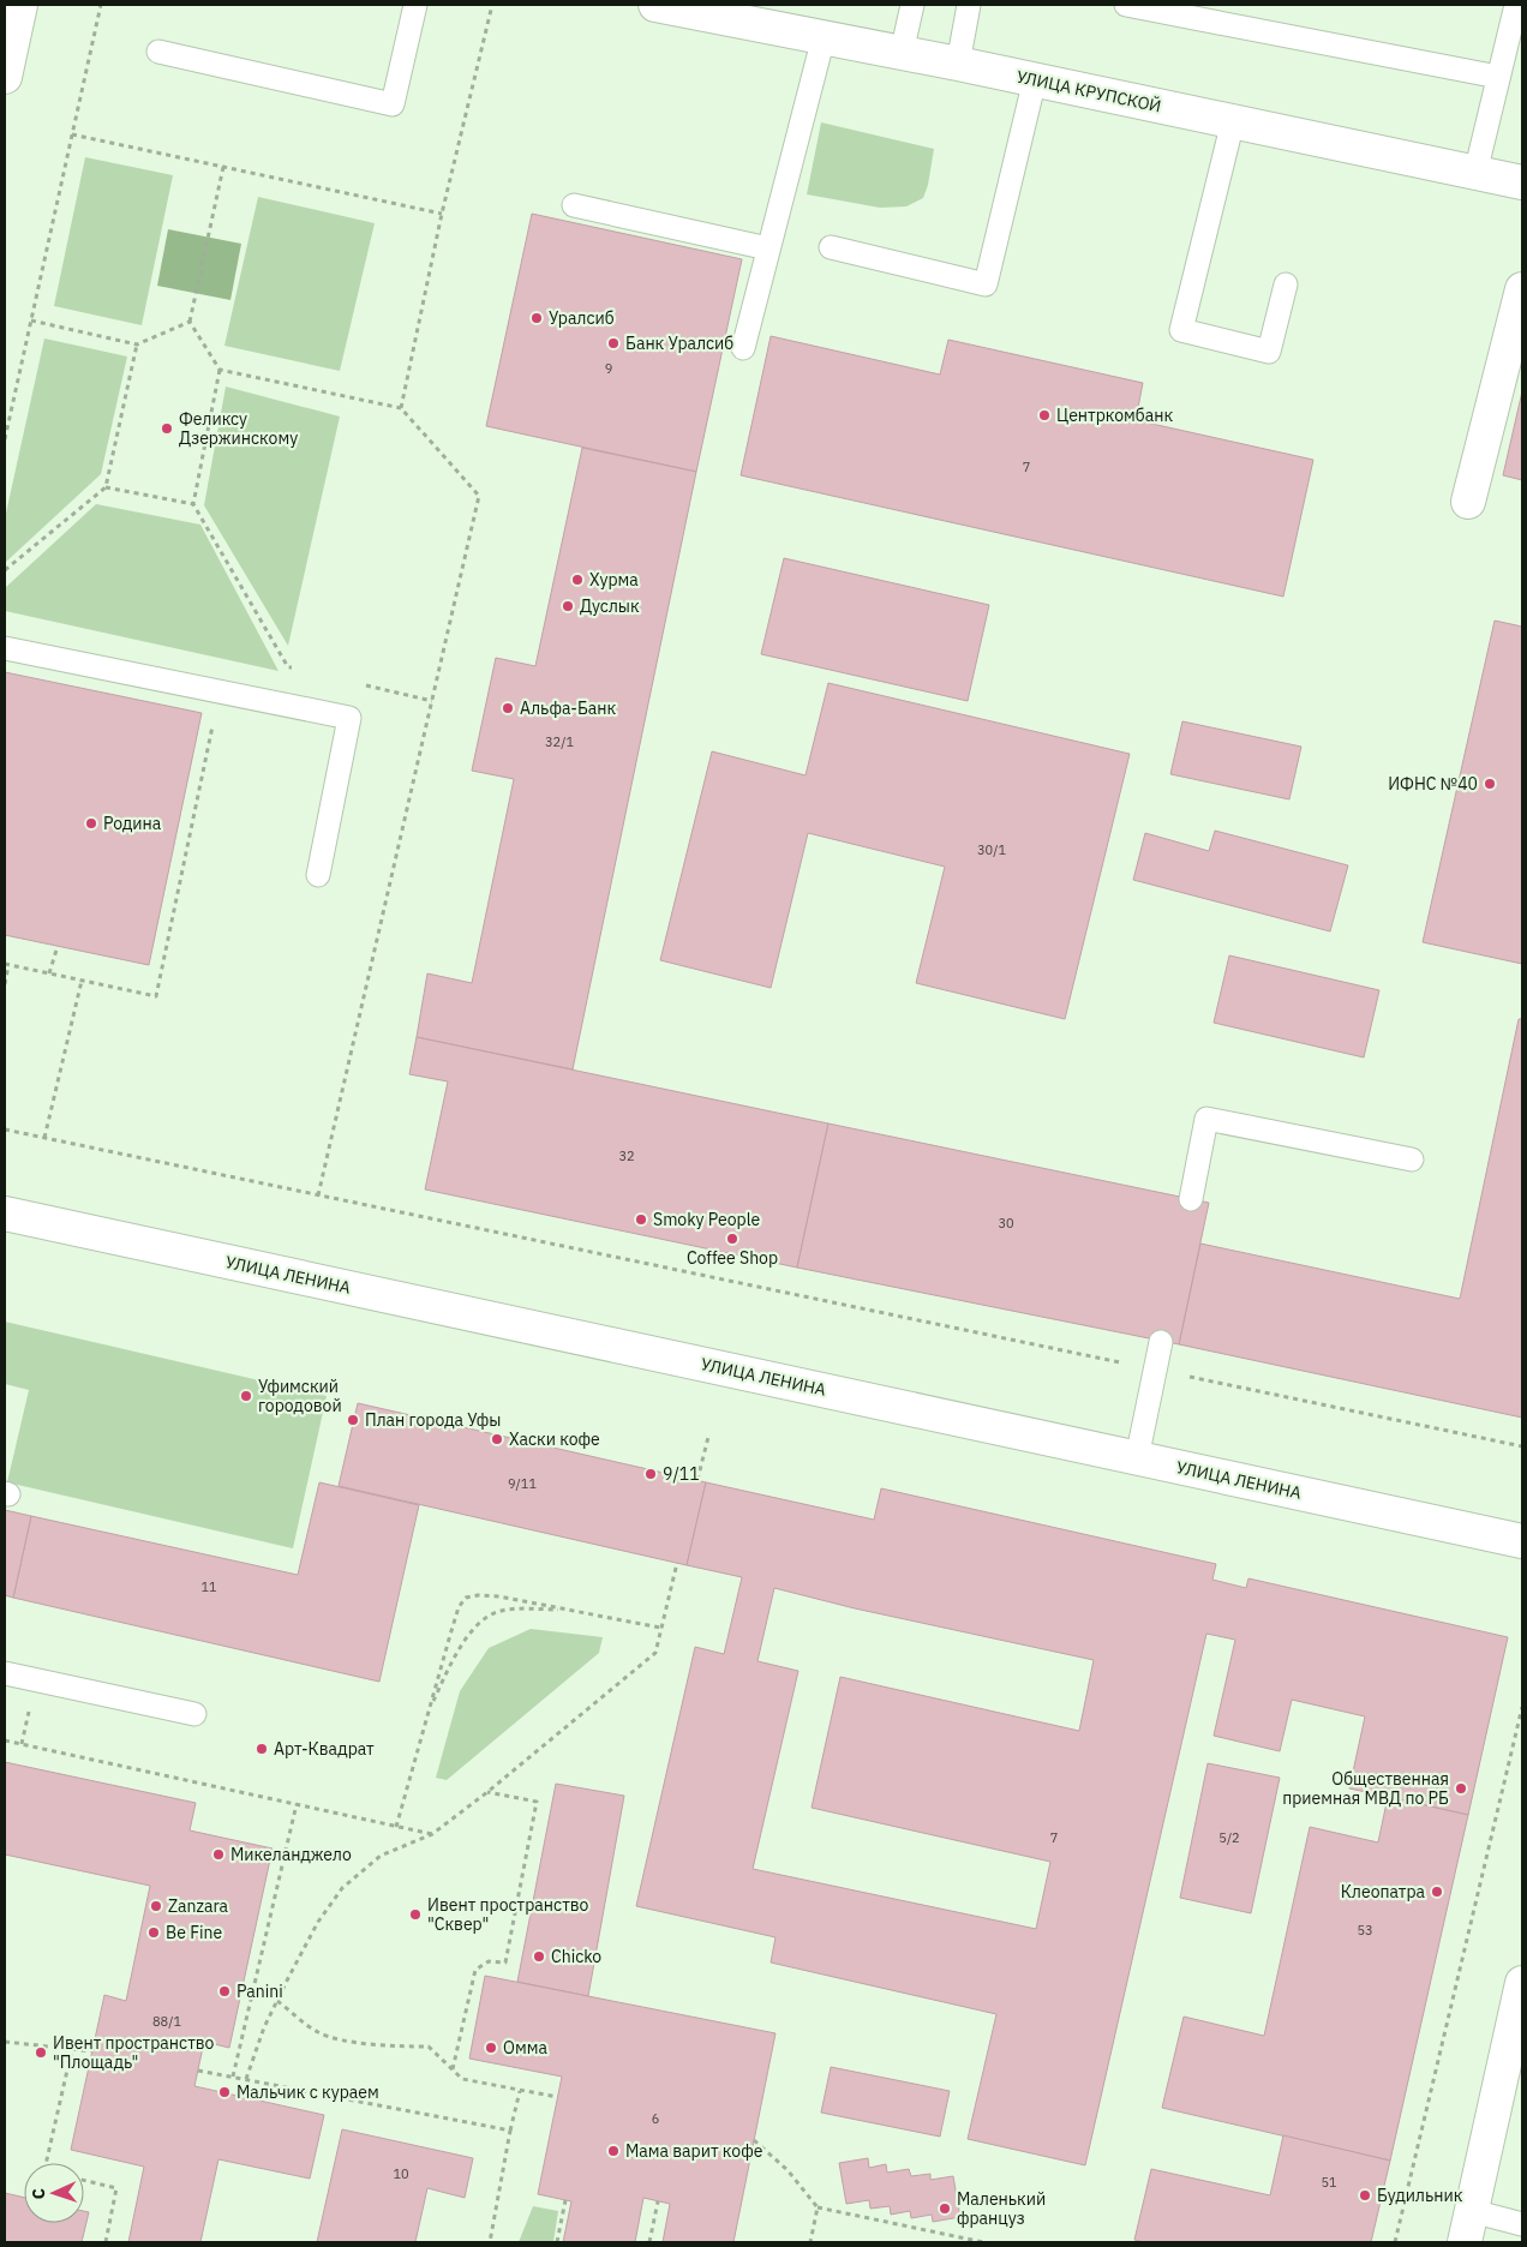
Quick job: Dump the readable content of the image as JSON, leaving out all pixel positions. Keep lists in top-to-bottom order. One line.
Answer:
{"streets":{"main road":["УЛИЦА КРУПСКОЙ","УЛИЦА ЛЕНИНА"]},"places":["Уралсиб","Банк Уралсиб","Центркомбанк","Феликсу Дзержинскому","Хурма","Дуслык","Альфа-Банк","ИФНС №40","Родина","Smoky People","Coffee Shop","Уфимский городовой","План города Уфы","Хаски кофе","9/11","Арт-Квадрат","Общественная приемная МВД по РБ","Микеланджело","Клеопатра","Zanzara","Ивент пространство \"Сквер\"","Be Fine","Chicko","Panini","Омма","Ивент пространство \"Площадь\"","Мальчик с кураем","Мама варит кофе","Будильник","Маленький француз"],"house_numbers":["9","7","32/1","30/1","32","30","9/11","11","7","5/2","53","88/1","6","10","51"],"north":"left"}
